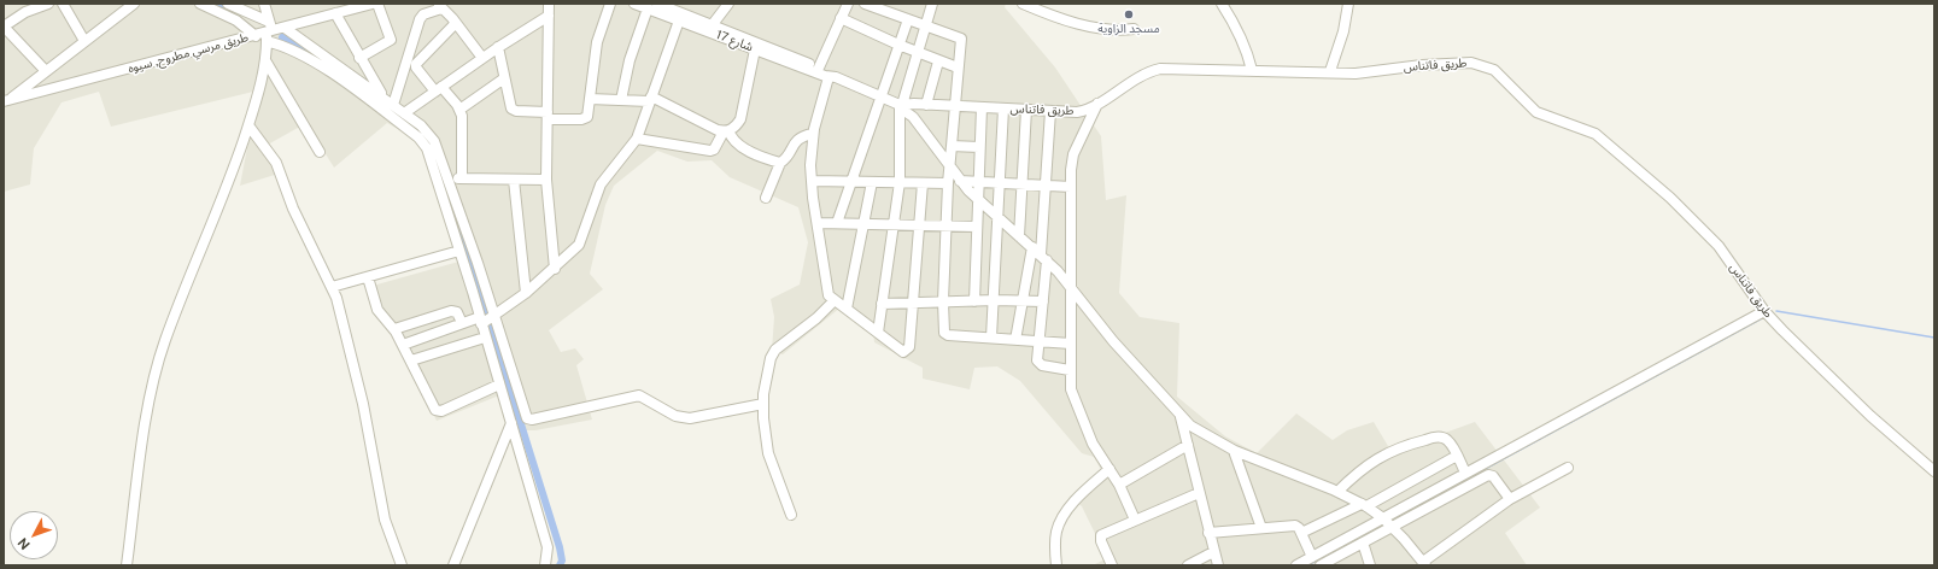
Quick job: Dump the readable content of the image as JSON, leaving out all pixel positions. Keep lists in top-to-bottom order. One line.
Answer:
{"streets":{"street":["شارع 17","طريق مرسي مطروح, سيوه","طريق فاتناس"]},"crossings":[["شارع 17","طريق فاتناس"]],"places":["مسجد الزاوية"],"north":"bottom left"}
